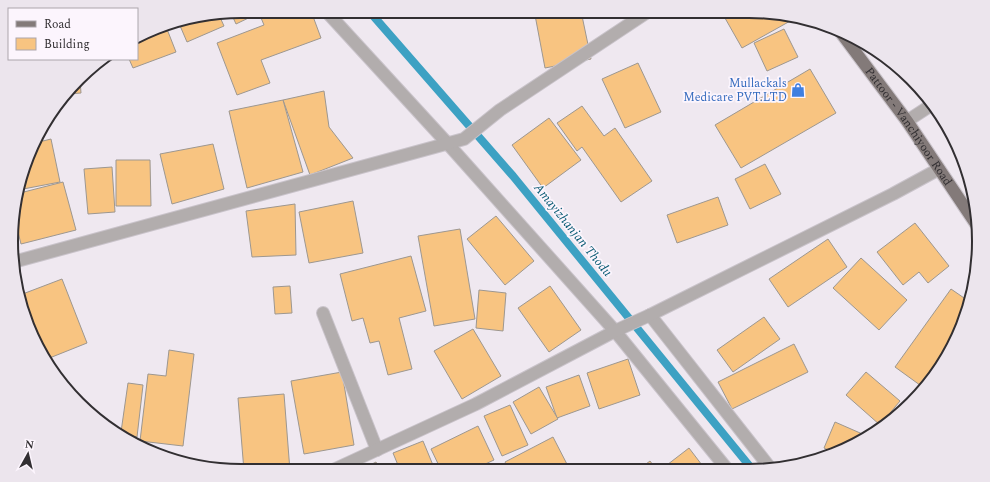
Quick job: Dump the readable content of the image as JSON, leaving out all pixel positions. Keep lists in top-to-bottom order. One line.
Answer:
{"streets":{"main road":["Pattoor - Vanchiyoor Road"]},"water":["Amayizhanjan Thodu"],"places":{"shop":["Mullackals Medicare PVT.LTD"]},"legend":["Road","Building"],"north":"top"}
